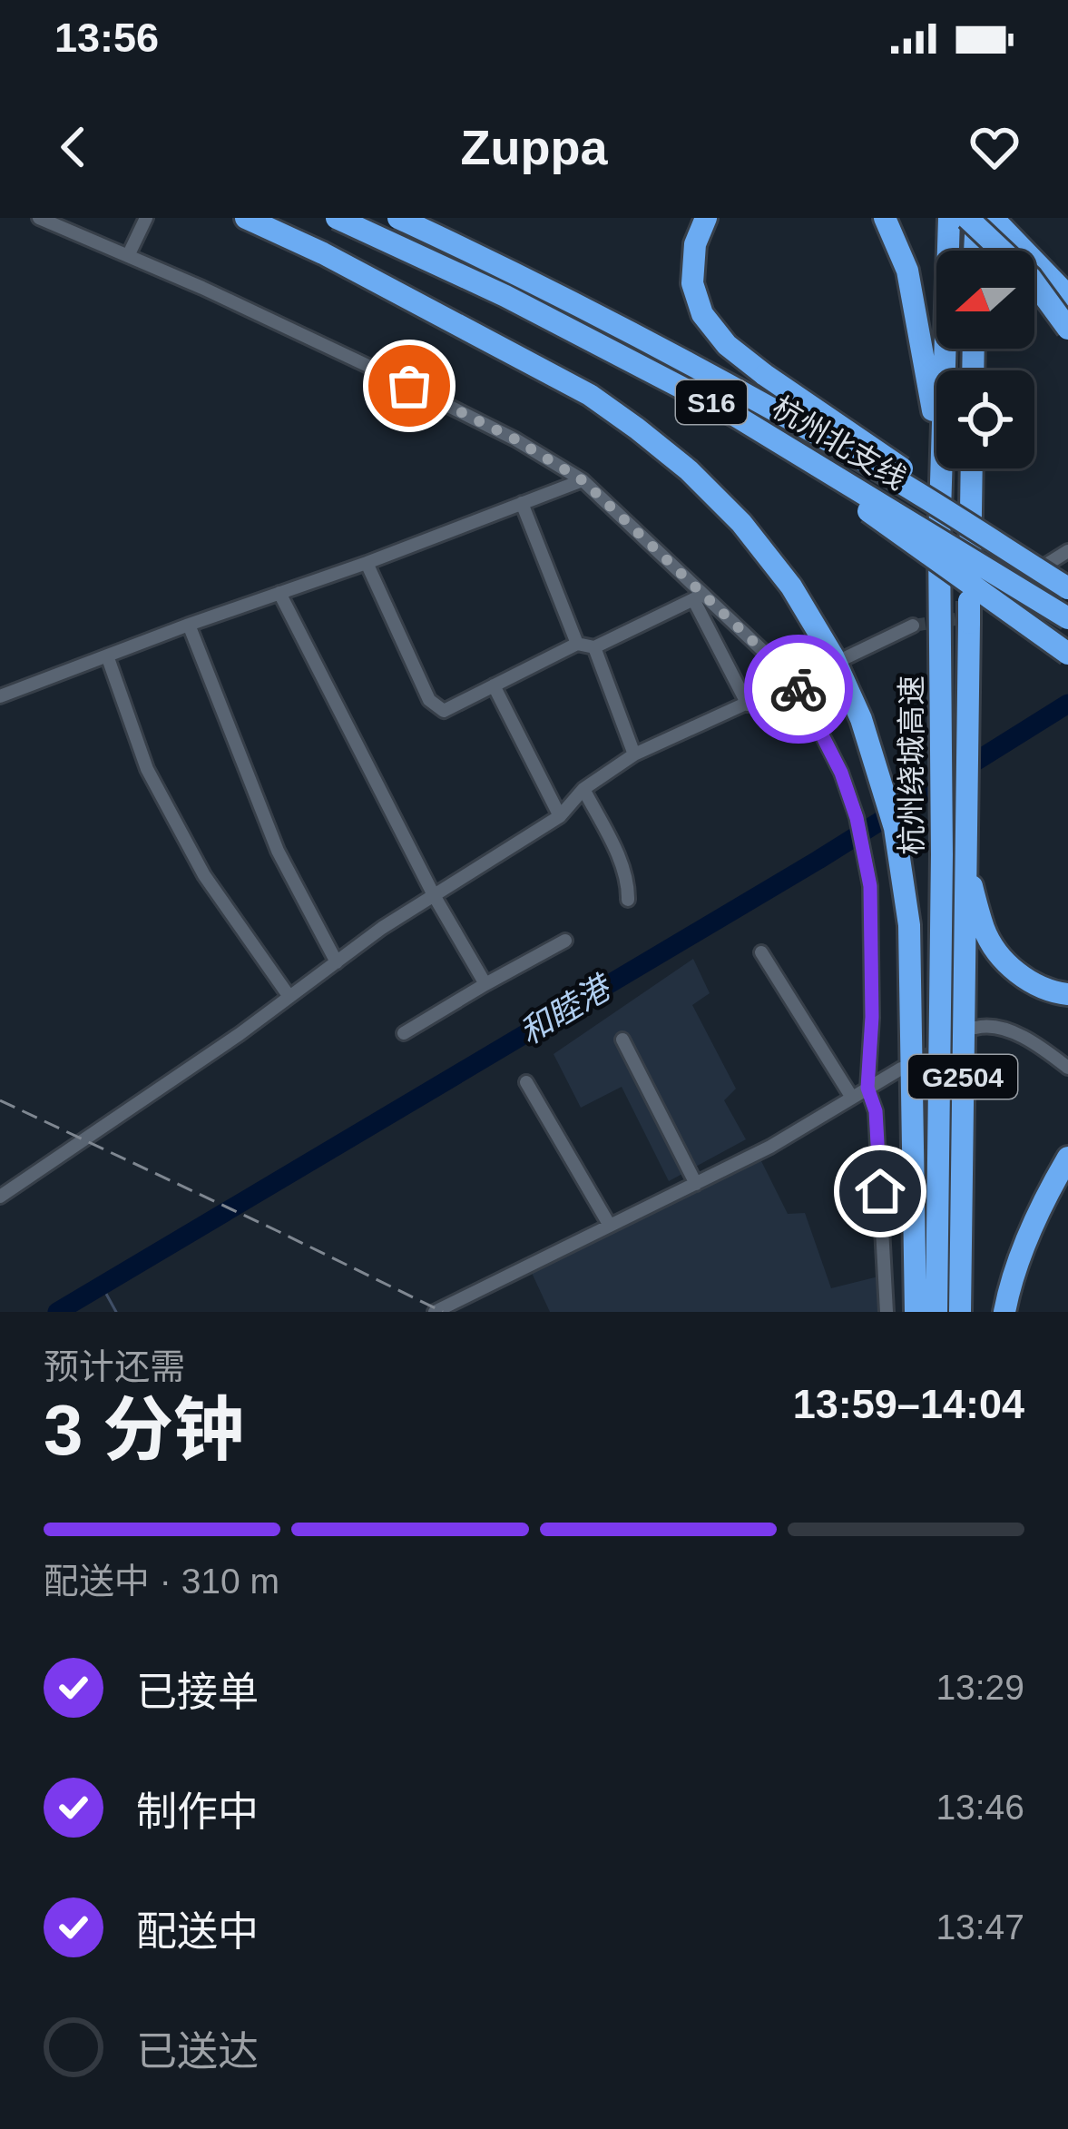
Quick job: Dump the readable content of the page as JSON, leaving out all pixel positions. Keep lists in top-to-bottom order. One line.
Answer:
{"streets":{"highway":["S16","杭州北支线","杭州绕城高速","G2504"]},"water":["和睦港"],"north":"left","page":{"status":"13:56","header":"Zuppa","heading":["3 分钟","预计还需","13:59–14:04"],"bar":"配送中 · 310 m","list":[["已接单","13:29"],["制作中","13:46"],["配送中","13:47"],"已送达"]}}
